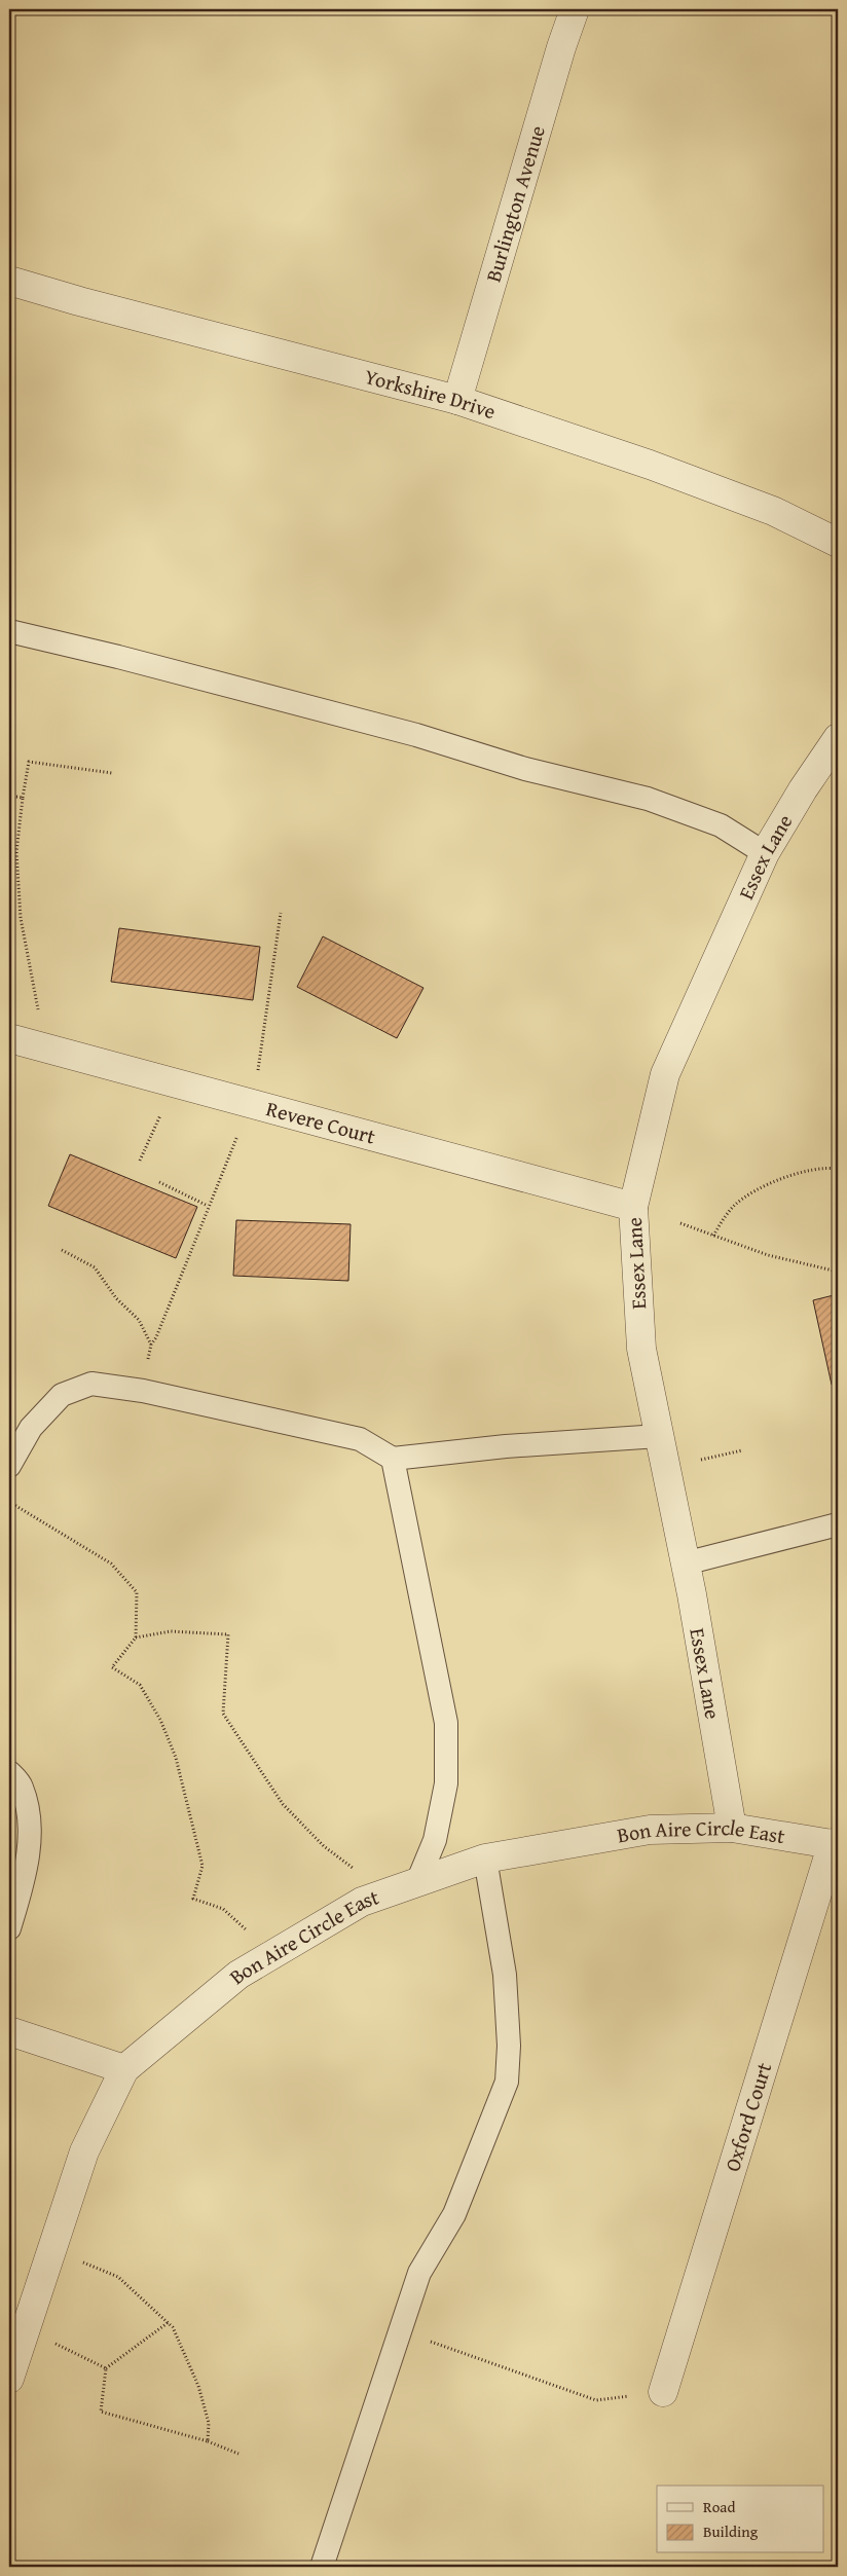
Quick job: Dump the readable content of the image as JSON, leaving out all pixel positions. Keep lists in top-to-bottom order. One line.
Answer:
{"streets":{"street":["Burlington Avenue","Yorkshire Drive","Essex Lane","Revere Court","Bon Aire Circle East","Oxford Court"]},"crossings":[["Burlington Avenue","Yorkshire Drive"],["Essex Lane","Revere Court"],["Essex Lane","Bon Aire Circle East"],["Bon Aire Circle East","Oxford Court"]],"legend":["Road","Building"]}
